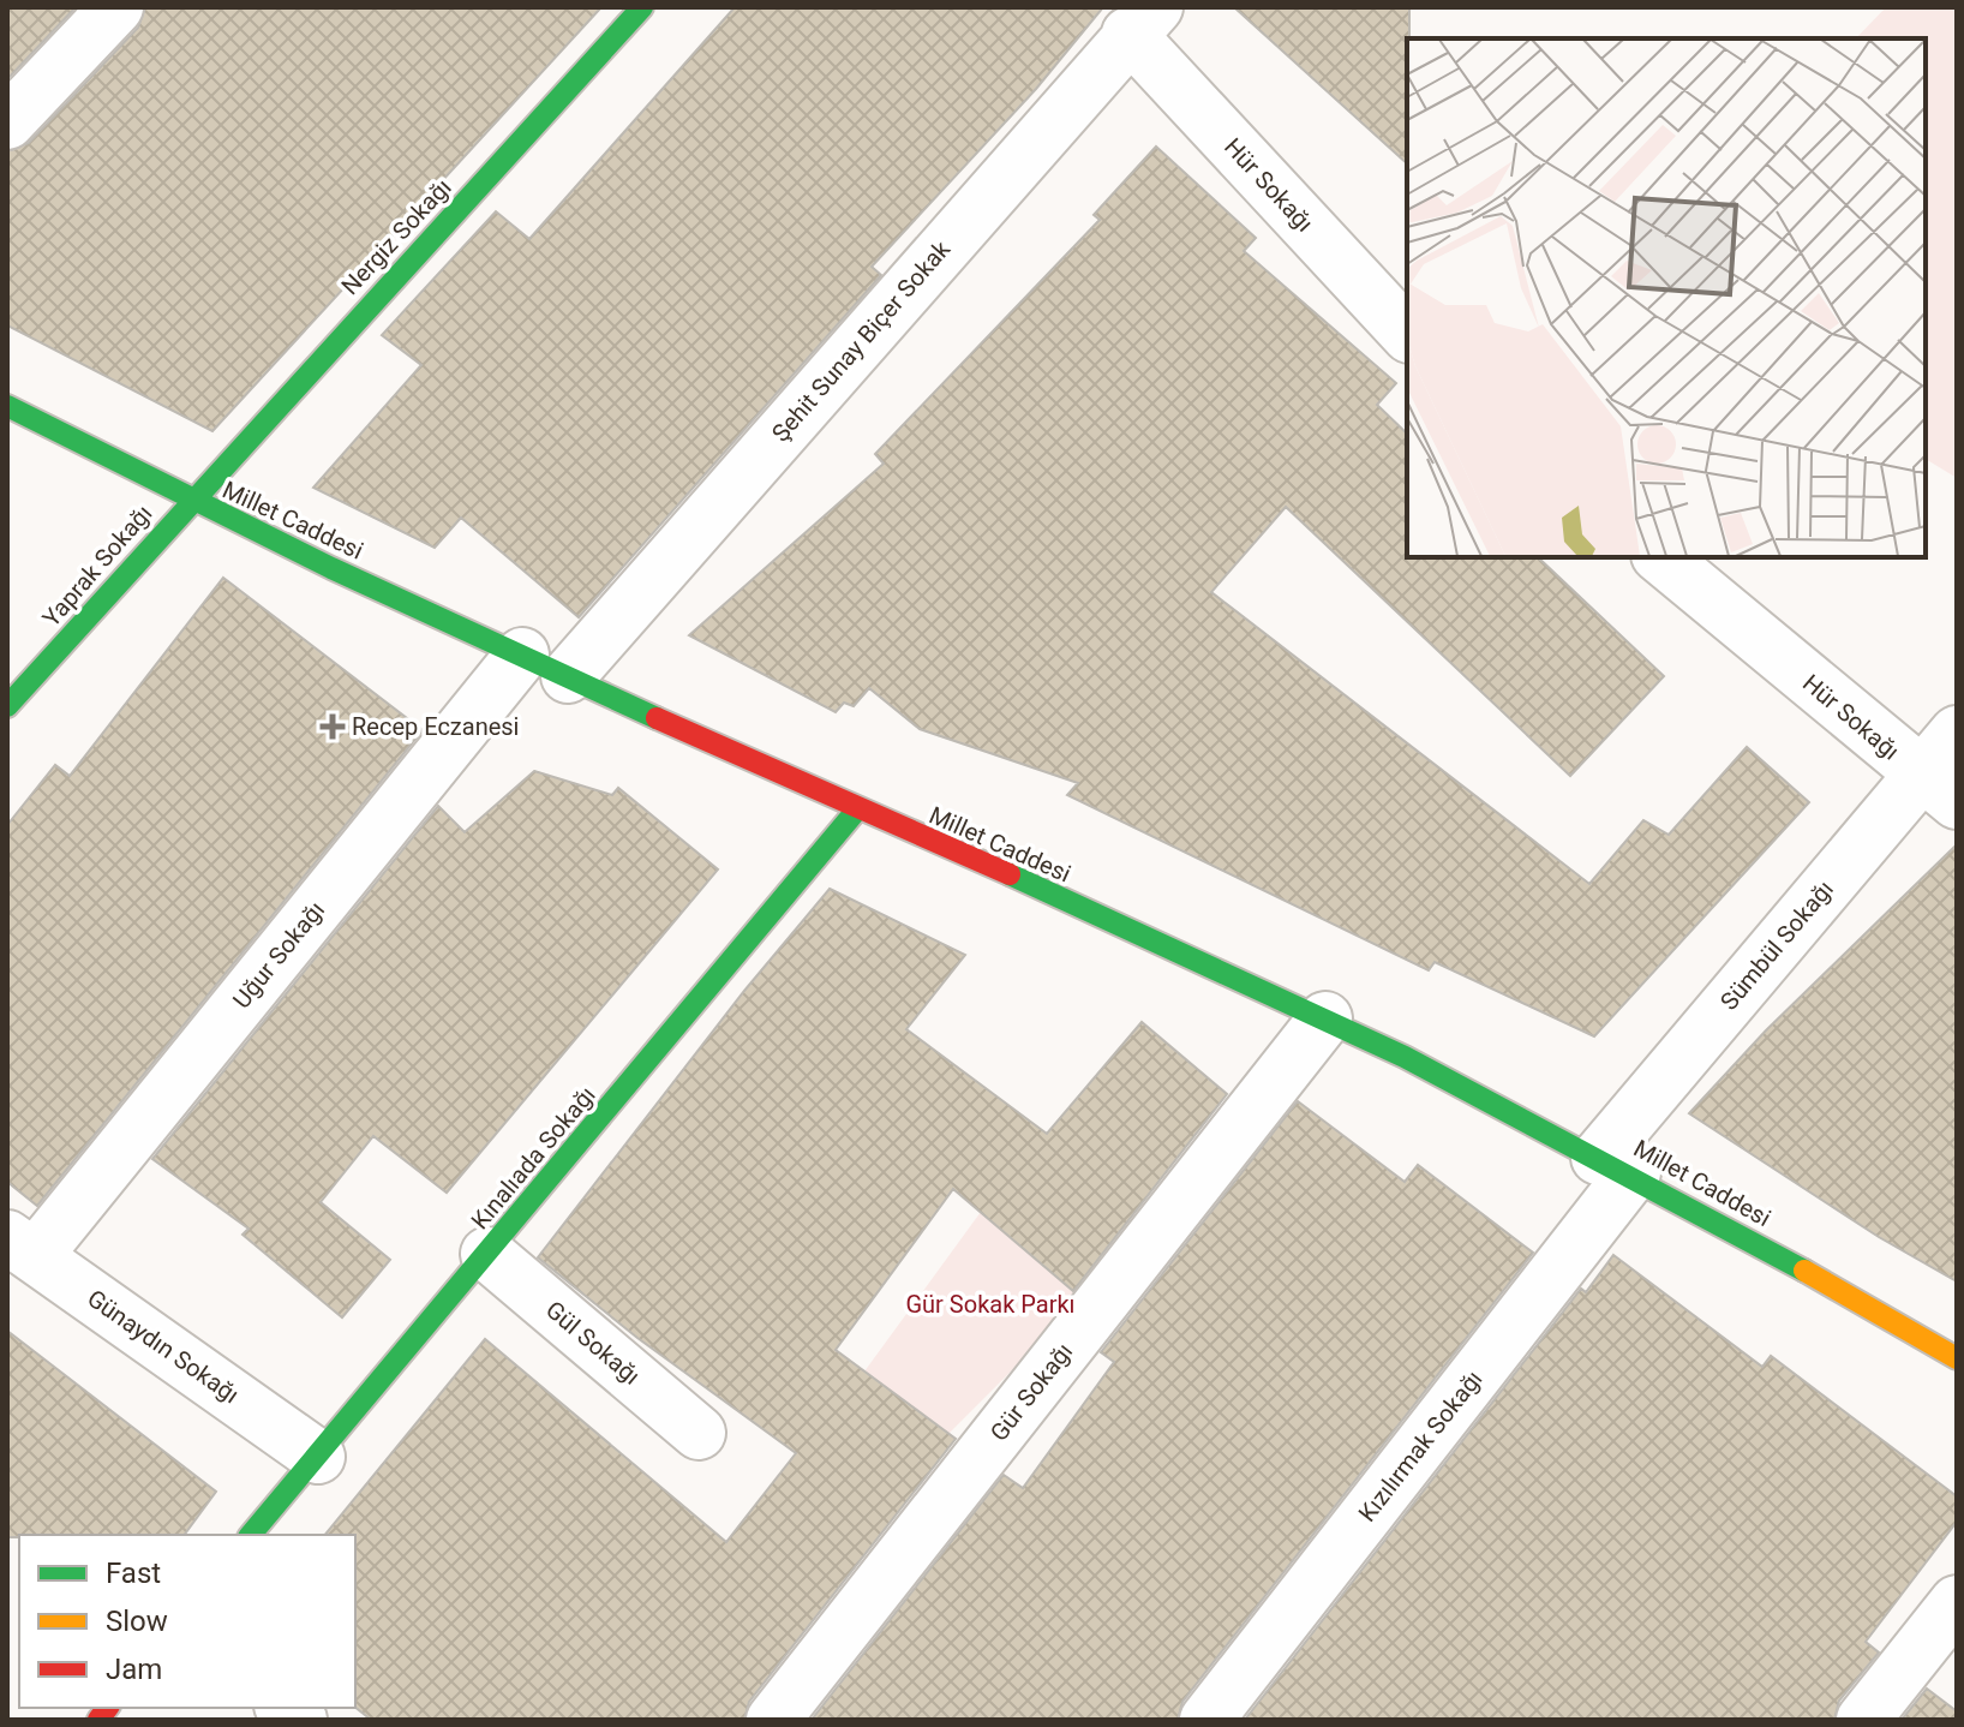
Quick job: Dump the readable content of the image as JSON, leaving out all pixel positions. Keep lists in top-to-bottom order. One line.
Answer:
{"streets":{"main road":["Nergiz Sokağı","Millet Caddesi","Yaprak Sokağı","Kınalıada Sokağı"],"street":["Hür Sokağı","Şehit Sunay Biçer Sokak","Sümbül Sokağı","Uğur Sokağı","Gül Sokağı","Günaydın Sokağı","Gür Sokağı","Kızılırmak Sokağı"]},"crossings":[["Hür Sokağı","Şehit Sunay Biçer Sokak"],["Hür Sokağı","Sümbül Sokağı"],["Nergiz Sokağı","Millet Caddesi"],["Nergiz Sokağı","Yaprak Sokağı"],["Şehit Sunay Biçer Sokak","Millet Caddesi"],["Şehit Sunay Biçer Sokak","Uğur Sokağı"],["Millet Caddesi","Yaprak Sokağı"],["Millet Caddesi","Sümbül Sokağı"],["Millet Caddesi","Uğur Sokağı"],["Millet Caddesi","Kınalıada Sokağı"],["Millet Caddesi","Gür Sokağı"],["Millet Caddesi","Kızılırmak Sokağı"],["Sümbül Sokağı","Kızılırmak Sokağı"],["Uğur Sokağı","Günaydın Sokağı"],["Kınalıada Sokağı","Gül Sokağı"],["Kınalıada Sokağı","Günaydın Sokağı"]],"parks":["Gür Sokak Parkı"],"places":{"health":["Recep Eczanesi"]},"legend":["Fast","Slow","Jam"]}
